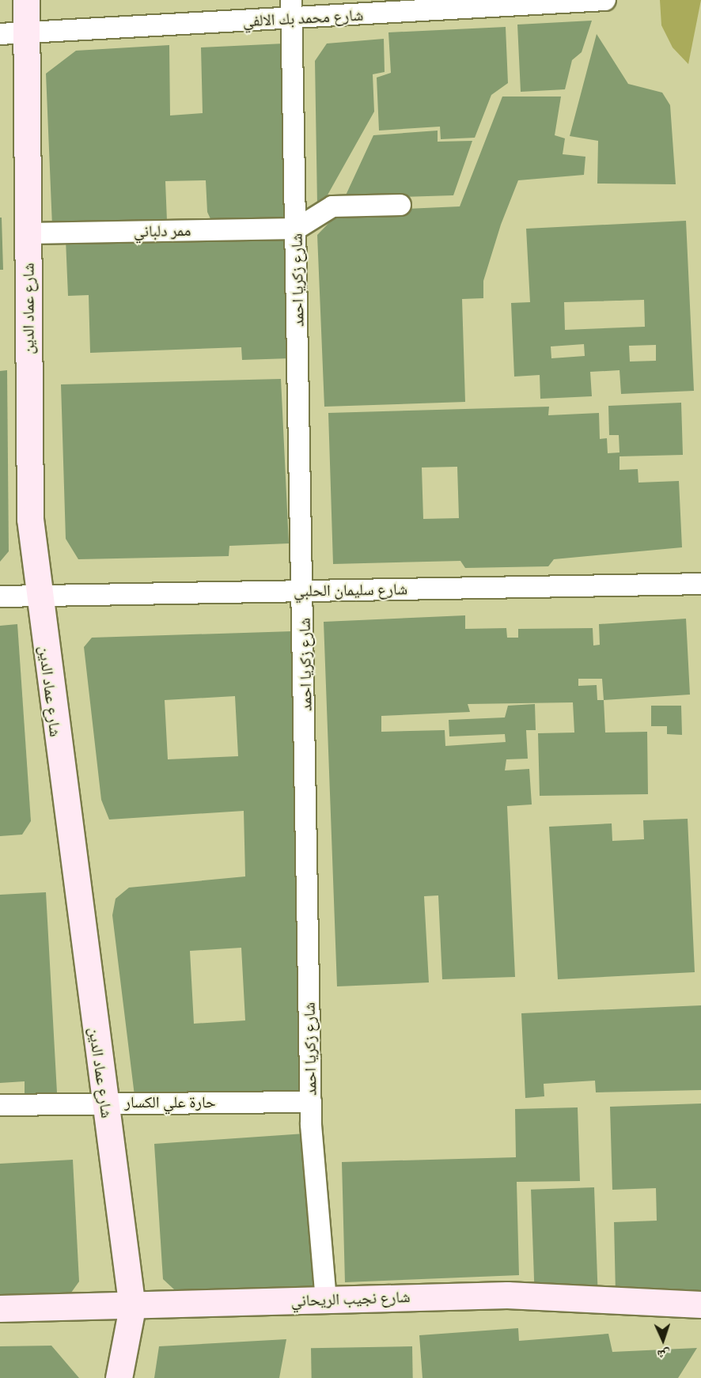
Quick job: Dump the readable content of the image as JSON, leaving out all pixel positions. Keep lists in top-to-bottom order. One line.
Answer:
{"streets":{"street":["شارع محمد بك الالفي","ممر دلباني","شارع زكريا احمد","شارع عماد الدين","شارع سليمان الحلبي","حارة علي الكسار","شارع نجيب الريحاني"]},"crossings":[["شارع محمد بك الالفي","شارع زكريا احمد"],["شارع محمد بك الالفي","شارع عماد الدين"],["ممر دلباني","شارع زكريا احمد"],["ممر دلباني","شارع عماد الدين"],["شارع زكريا احمد","شارع سليمان الحلبي"],["شارع زكريا احمد","حارة علي الكسار"],["شارع زكريا احمد","شارع نجيب الريحاني"],["شارع عماد الدين","شارع سليمان الحلبي"],["شارع عماد الدين","حارة علي الكسار"],["شارع عماد الدين","شارع نجيب الريحاني"]],"north":"bottom"}
